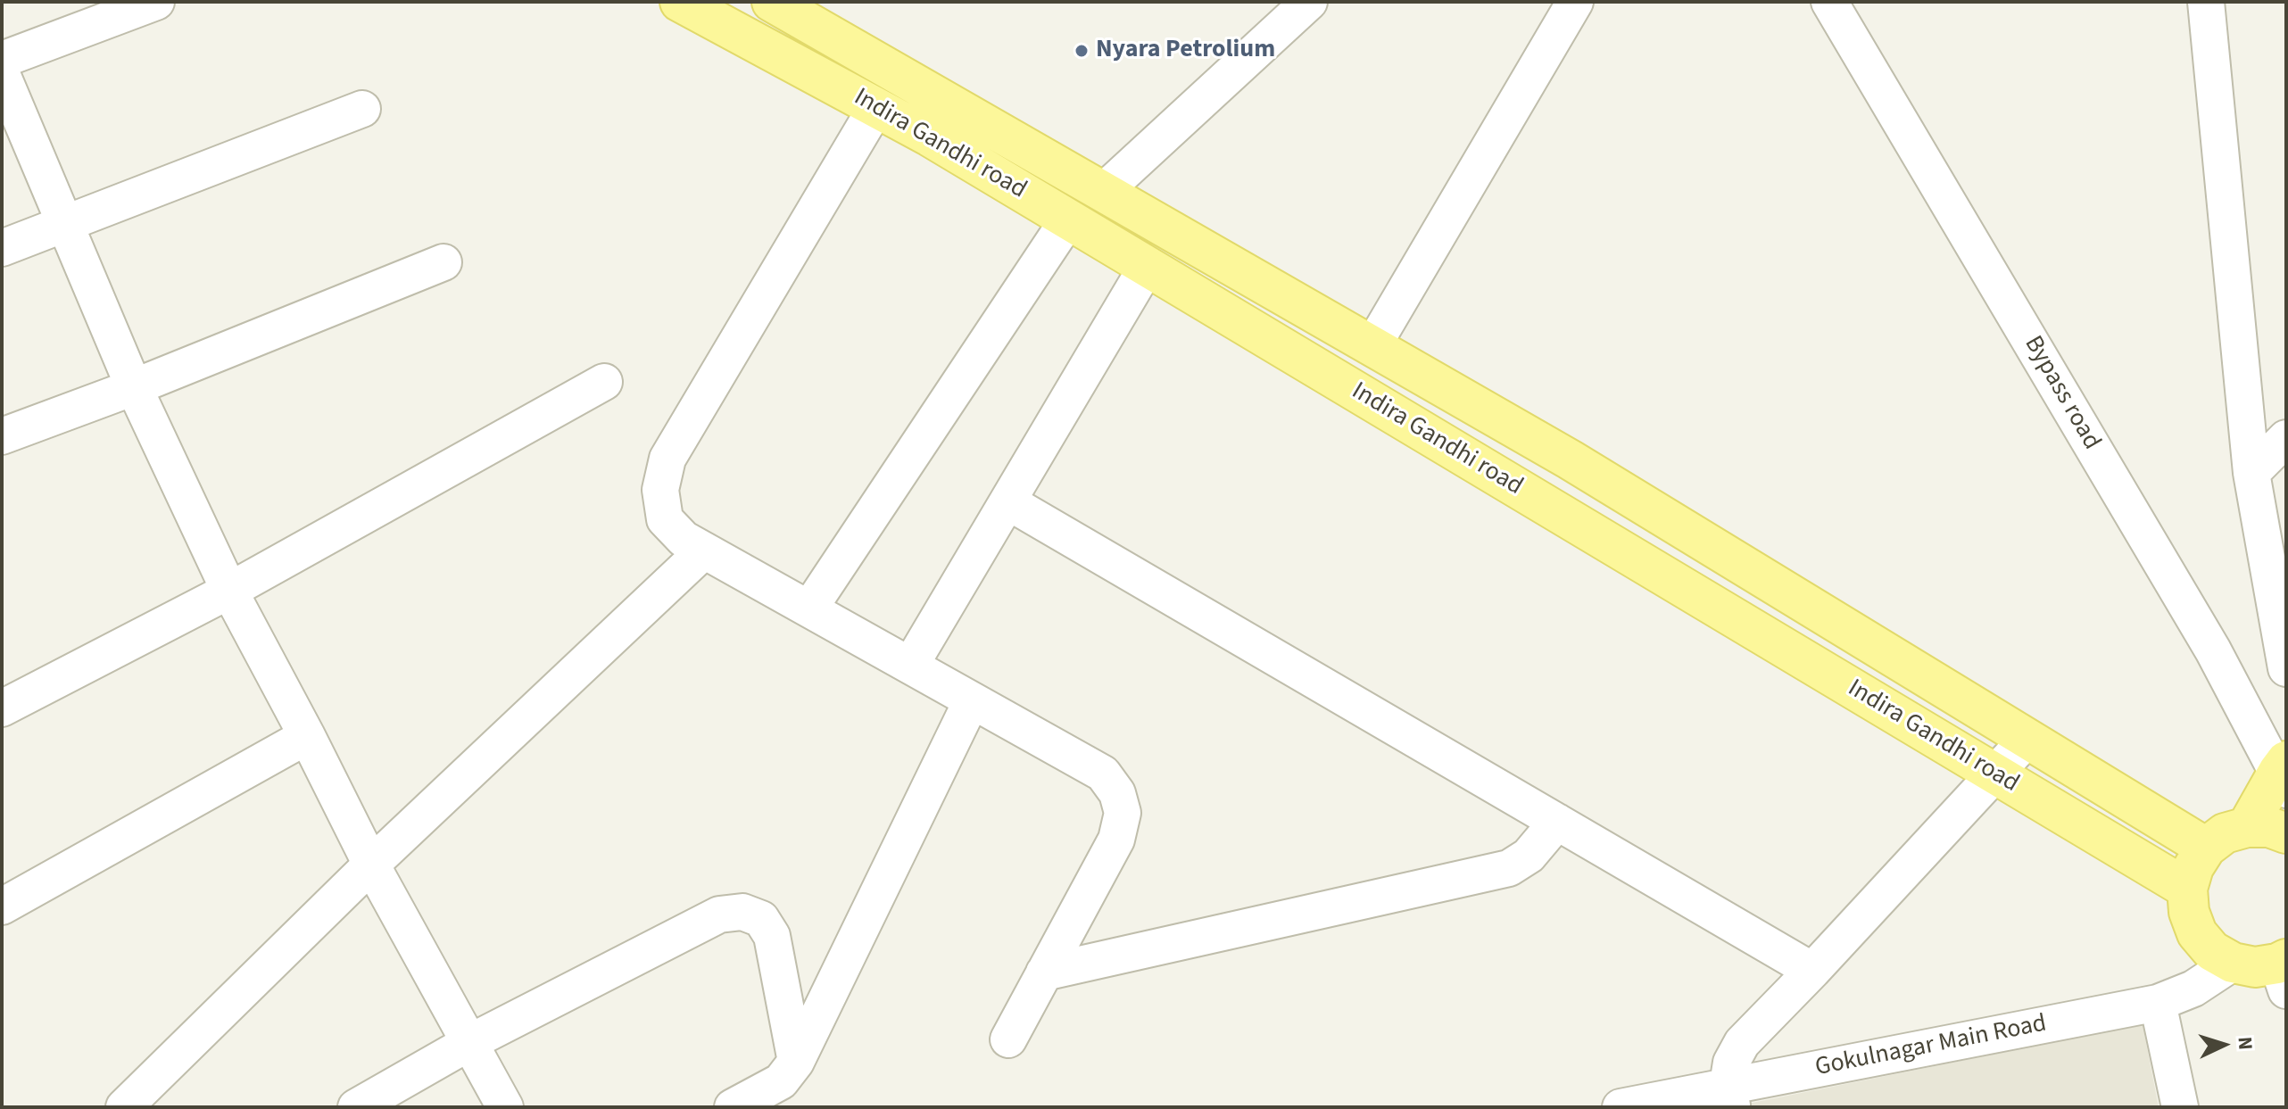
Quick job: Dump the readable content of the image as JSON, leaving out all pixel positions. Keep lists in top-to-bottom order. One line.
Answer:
{"streets":{"main road":["Indira Gandhi road"],"street":["Bypass road","Gokulnagar Main Road"]},"places":["Nyara Petrolium"],"north":"right"}
